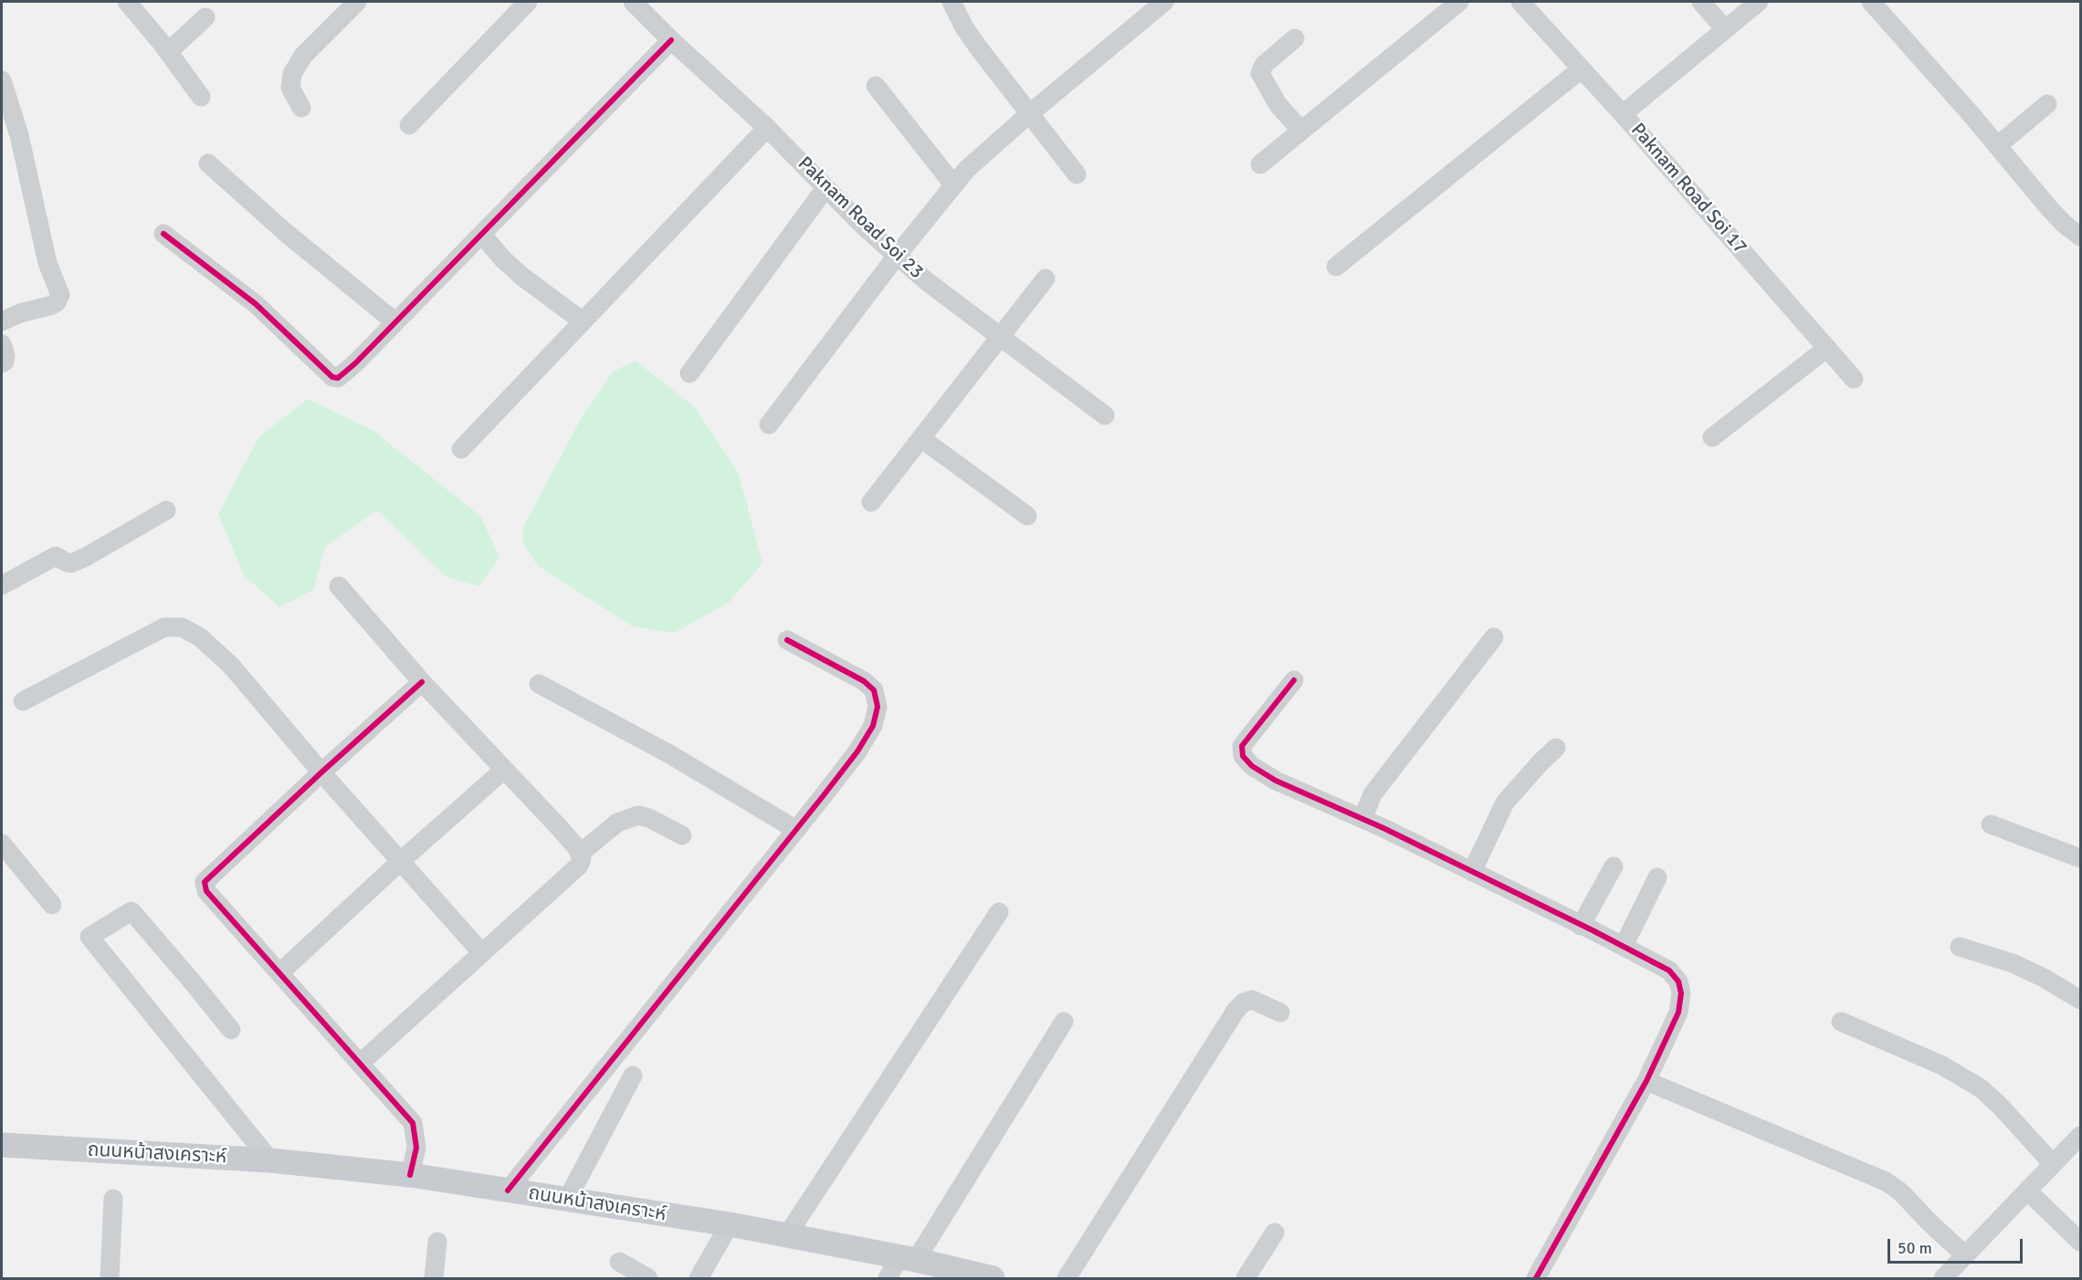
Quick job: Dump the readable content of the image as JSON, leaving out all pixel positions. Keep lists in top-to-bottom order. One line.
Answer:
{"streets":{"main road":["ถนนหน้าสงเคราะห์"],"street":["Paknam Road Soi 17","Paknam Road Soi 23"]},"scale_bar":"50 m"}
